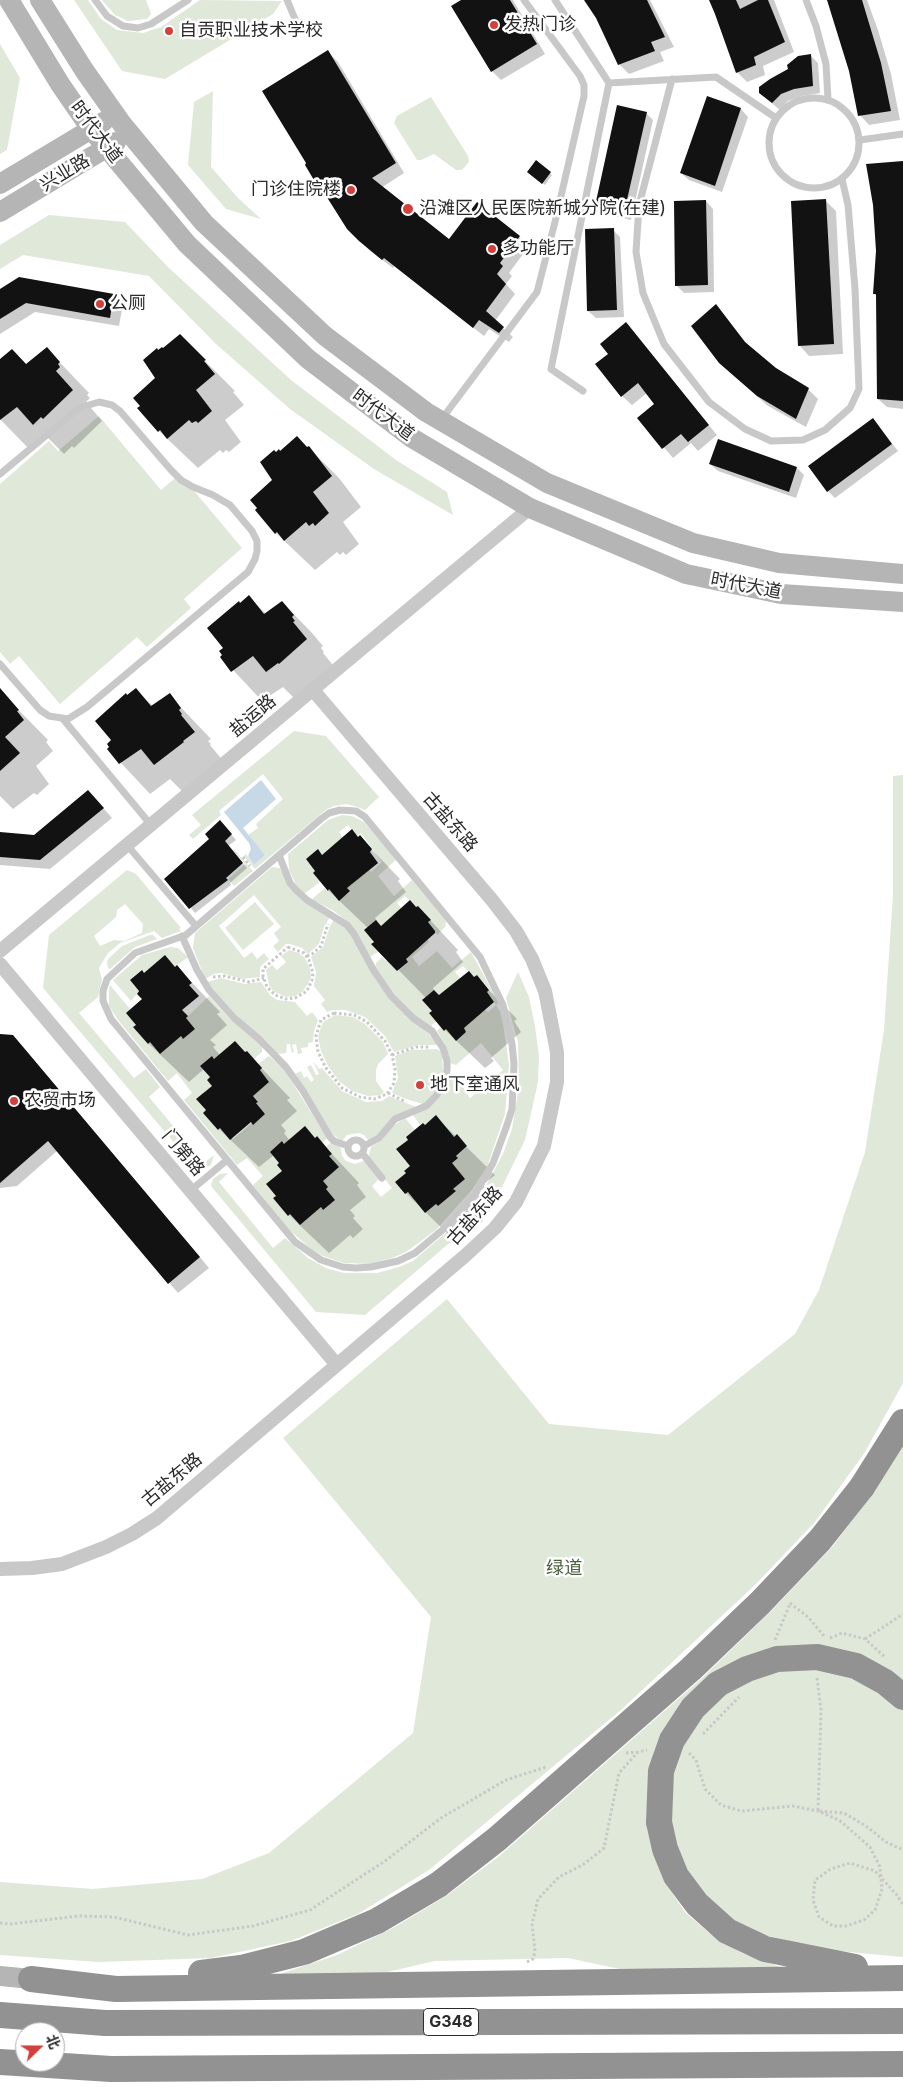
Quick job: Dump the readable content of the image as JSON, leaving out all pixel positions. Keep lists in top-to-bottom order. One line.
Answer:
{"streets":{"highway":["G348"],"main road":["时代大道","兴业路"],"street":["盐运路","古盐东路","门第路"]},"crossings":[["时代大道","兴业路"],["时代大道","盐运路"],["盐运路","古盐东路"],["古盐东路","门第路"]],"parks":["绿道"],"places":["发热门诊","自贡职业技术学校","门诊住院楼","沿滩区人民医院新城分院(在建)","多功能厅","公厕","地下室通风","农贸市场"],"north":"right"}
